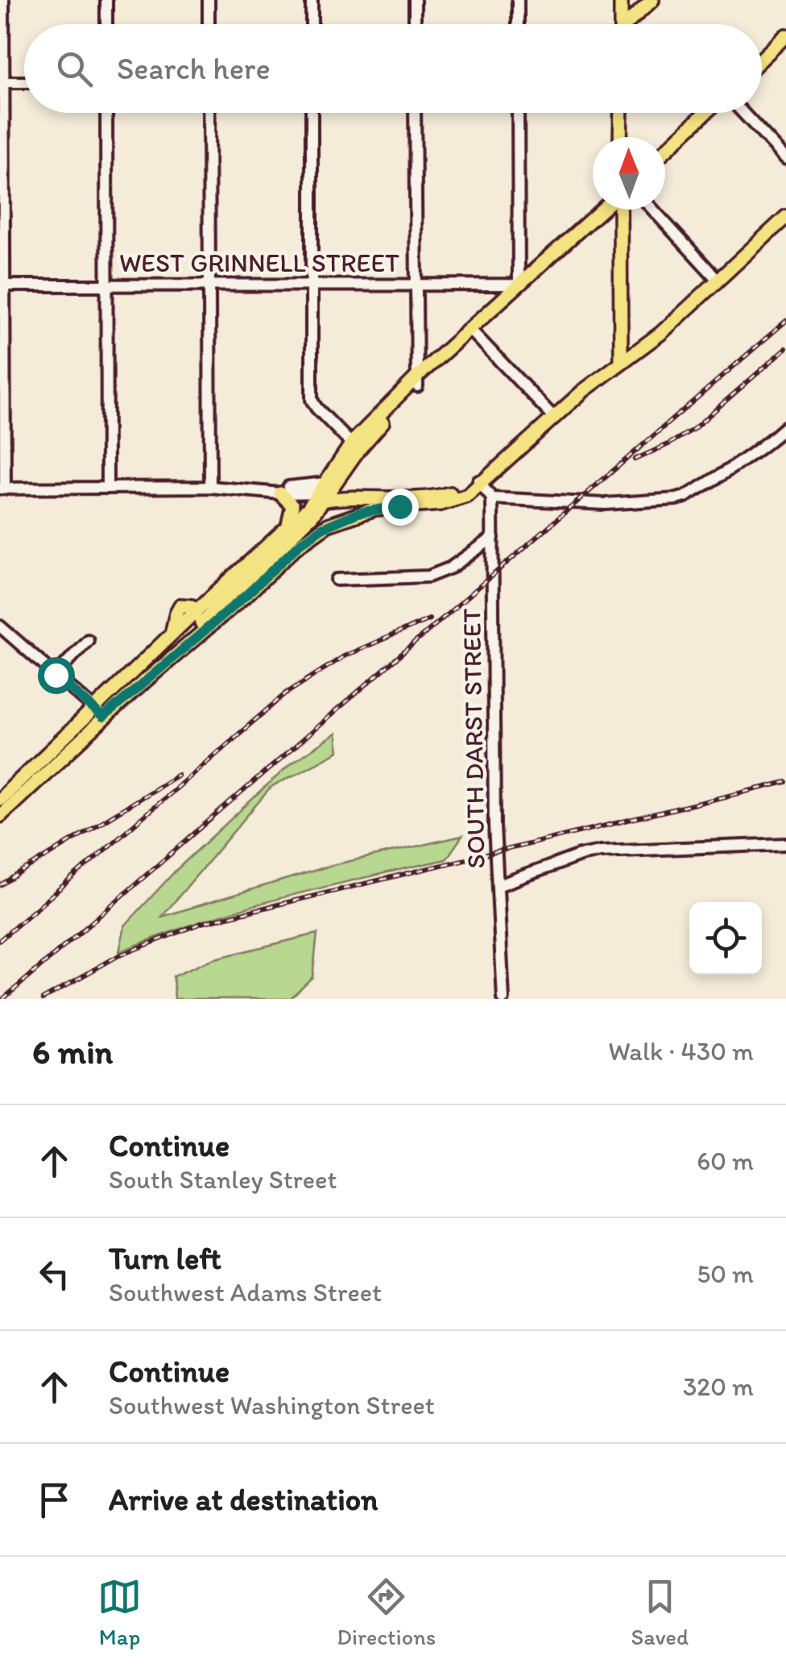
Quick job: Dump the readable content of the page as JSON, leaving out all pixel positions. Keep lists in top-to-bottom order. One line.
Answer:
{"streets":{"street":["WEST GRINNELL STREET","SOUTH DARST STREET"]},"north":"top","page":{"search":"Search here","heading":["6 min","Walk · 430 m"],"list":[["Continue","South Stanley Street","60 m"],["Turn left","Southwest Adams Street","50 m"],["Continue","Southwest Washington Street","320 m"],"Arrive at destination"],"nav":["Map","Directions","Saved"]}}
